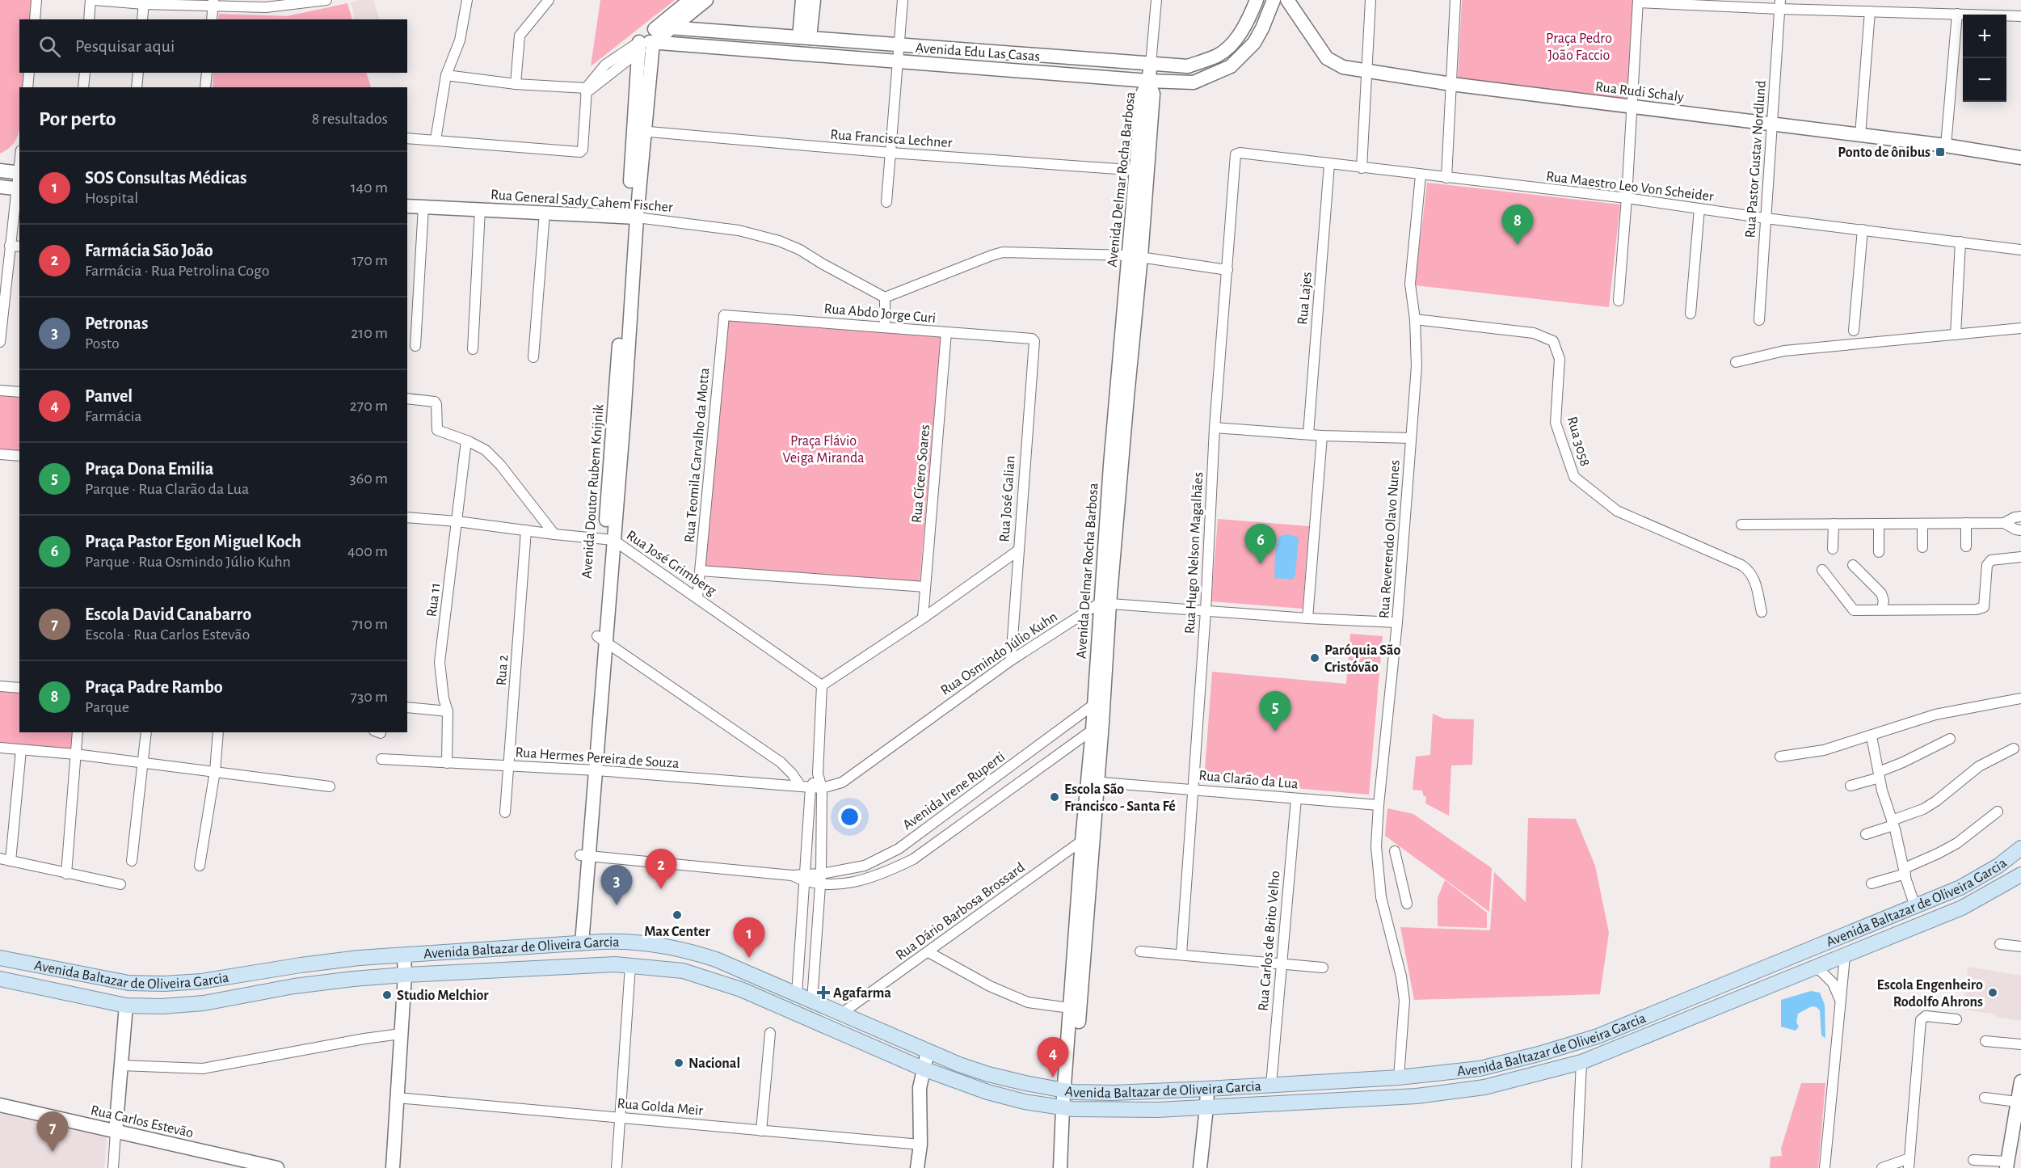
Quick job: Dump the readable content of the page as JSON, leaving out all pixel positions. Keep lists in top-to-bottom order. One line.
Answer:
{"streets":{"main road":["Avenida Baltazar de Oliveira Garcia"],"street":["Avenida Edu Las Casas","Rua Rudi Schaly","Rua Francisca Lechner","Rua Pastor Gustav Nordlund","Avenida Delmar Rocha Barbosa","Rua Maestro Leo Von Scheider","Rua General Sady Cahem Fischer","Rua Lajes","Rua Abdo Jorge Curi","Rua 3058","Rua Teomila Carvalho da Motta","Rua Cícero Soares","Avenida Doutor Rubem Knijnik","Rua José Galian","Rua Reverendo Olavo Nunes","Rua Hugo Nelson Magalhães","Rua José Grimberg","Rua 11","Rua Osmindo Júlio Kuhn","Rua 2","Rua Hermes Pereira de Souza","Rua Clarão da Lua","Avenida Irene Ruperti","Rua Dário Barbosa Brossard","Rua Carlos de Brito Velho","Rua Golda Meir","Rua Carlos Estevão"]},"crossings":[["Avenida Edu Las Casas","Avenida Delmar Rocha Barbosa"],["Avenida Edu Las Casas","Avenida Doutor Rubem Knijnik"],["Rua Rudi Schaly","Rua Pastor Gustav Nordlund"],["Rua Francisca Lechner","Avenida Delmar Rocha Barbosa"],["Rua Francisca Lechner","Avenida Doutor Rubem Knijnik"],["Rua Pastor Gustav Nordlund","Rua Maestro Leo Von Scheider"],["Avenida Delmar Rocha Barbosa","Rua Osmindo Júlio Kuhn"],["Avenida Delmar Rocha Barbosa","Rua Clarão da Lua"],["Avenida Delmar Rocha Barbosa","Avenida Irene Ruperti"],["Avenida Delmar Rocha Barbosa","Avenida Baltazar de Oliveira Garcia"],["Avenida Delmar Rocha Barbosa","Rua Dário Barbosa Brossard"],["Rua Maestro Leo Von Scheider","Rua Lajes"],["Rua Maestro Leo Von Scheider","Rua Reverendo Olavo Nunes"],["Rua Maestro Leo Von Scheider","Rua Hugo Nelson Magalhães"],["Rua General Sady Cahem Fischer","Avenida Doutor Rubem Knijnik"],["Rua Abdo Jorge Curi","Rua Teomila Carvalho da Motta"],["Rua Abdo Jorge Curi","Rua Cícero Soares"],["Rua Abdo Jorge Curi","Rua José Galian"],["Rua 3058","Rua Reverendo Olavo Nunes"],["Rua Teomila Carvalho da Motta","Rua José Grimberg"],["Avenida Doutor Rubem Knijnik","Rua José Grimberg"],["Avenida Doutor Rubem Knijnik","Rua Hermes Pereira de Souza"],["Avenida Doutor Rubem Knijnik","Avenida Irene Ruperti"],["Avenida Doutor Rubem Knijnik","Avenida Baltazar de Oliveira Garcia"],["Rua José Galian","Rua Osmindo Júlio Kuhn"],["Rua Reverendo Olavo Nunes","Rua Clarão da Lua"],["Rua Reverendo Olavo Nunes","Avenida Baltazar de Oliveira Garcia"],["Rua Hugo Nelson Magalhães","Rua Clarão da Lua"],["Rua José Grimberg","Rua 11"],["Rua José Grimberg","Rua 2"],["Rua 11","Rua Hermes Pereira de Souza"],["Rua Osmindo Júlio Kuhn","Rua Hermes Pereira de Souza"],["Rua 2","Rua Hermes Pereira de Souza"],["Rua Clarão da Lua","Rua Carlos de Brito Velho"],["Avenida Baltazar de Oliveira Garcia","Rua Dário Barbosa Brossard"],["Avenida Baltazar de Oliveira Garcia","Rua Carlos de Brito Velho"]],"parks":["Praça Pedro João Faccio","Praça Flávio Veiga Miranda"],"places":{"transit":["Ponto de ônibus"],"other":["Paróquia São Cristóvão","Escola São Francisco - Santa Fé","Max Center","Escola Engenheiro Rodolfo Ahrons","Studio Melchior","Nacional"],"health":["Agafarma"]},"page":{"map_buttons":["+","−"],"search":"Pesquisar aqui","heading":["Por perto","8 resultados"],"list":[{"mark":"1","name":"SOS Consultas Médicas","note":"Hospital","value":"140 m"},{"mark":"2","name":"Farmácia São João","note":"Farmácia · Rua Petrolina Cogo","value":"170 m"},{"mark":"3","name":"Petronas","note":"Posto","value":"210 m"},{"mark":"4","name":"Panvel","note":"Farmácia","value":"270 m"},{"mark":"5","name":"Praça Dona Emilia","note":"Parque · Rua Clarão da Lua","value":"360 m"},{"mark":"6","name":"Praça Pastor Egon Miguel Koch","note":"Parque · Rua Osmindo Júlio Kuhn","value":"400 m"},{"mark":"7","name":"Escola David Canabarro","note":"Escola · Rua Carlos Estevão","value":"710 m"},{"mark":"8","name":"Praça Padre Rambo","note":"Parque","value":"730 m"}],"pins":["8","6","5","2","3","1","4","7"]}}
